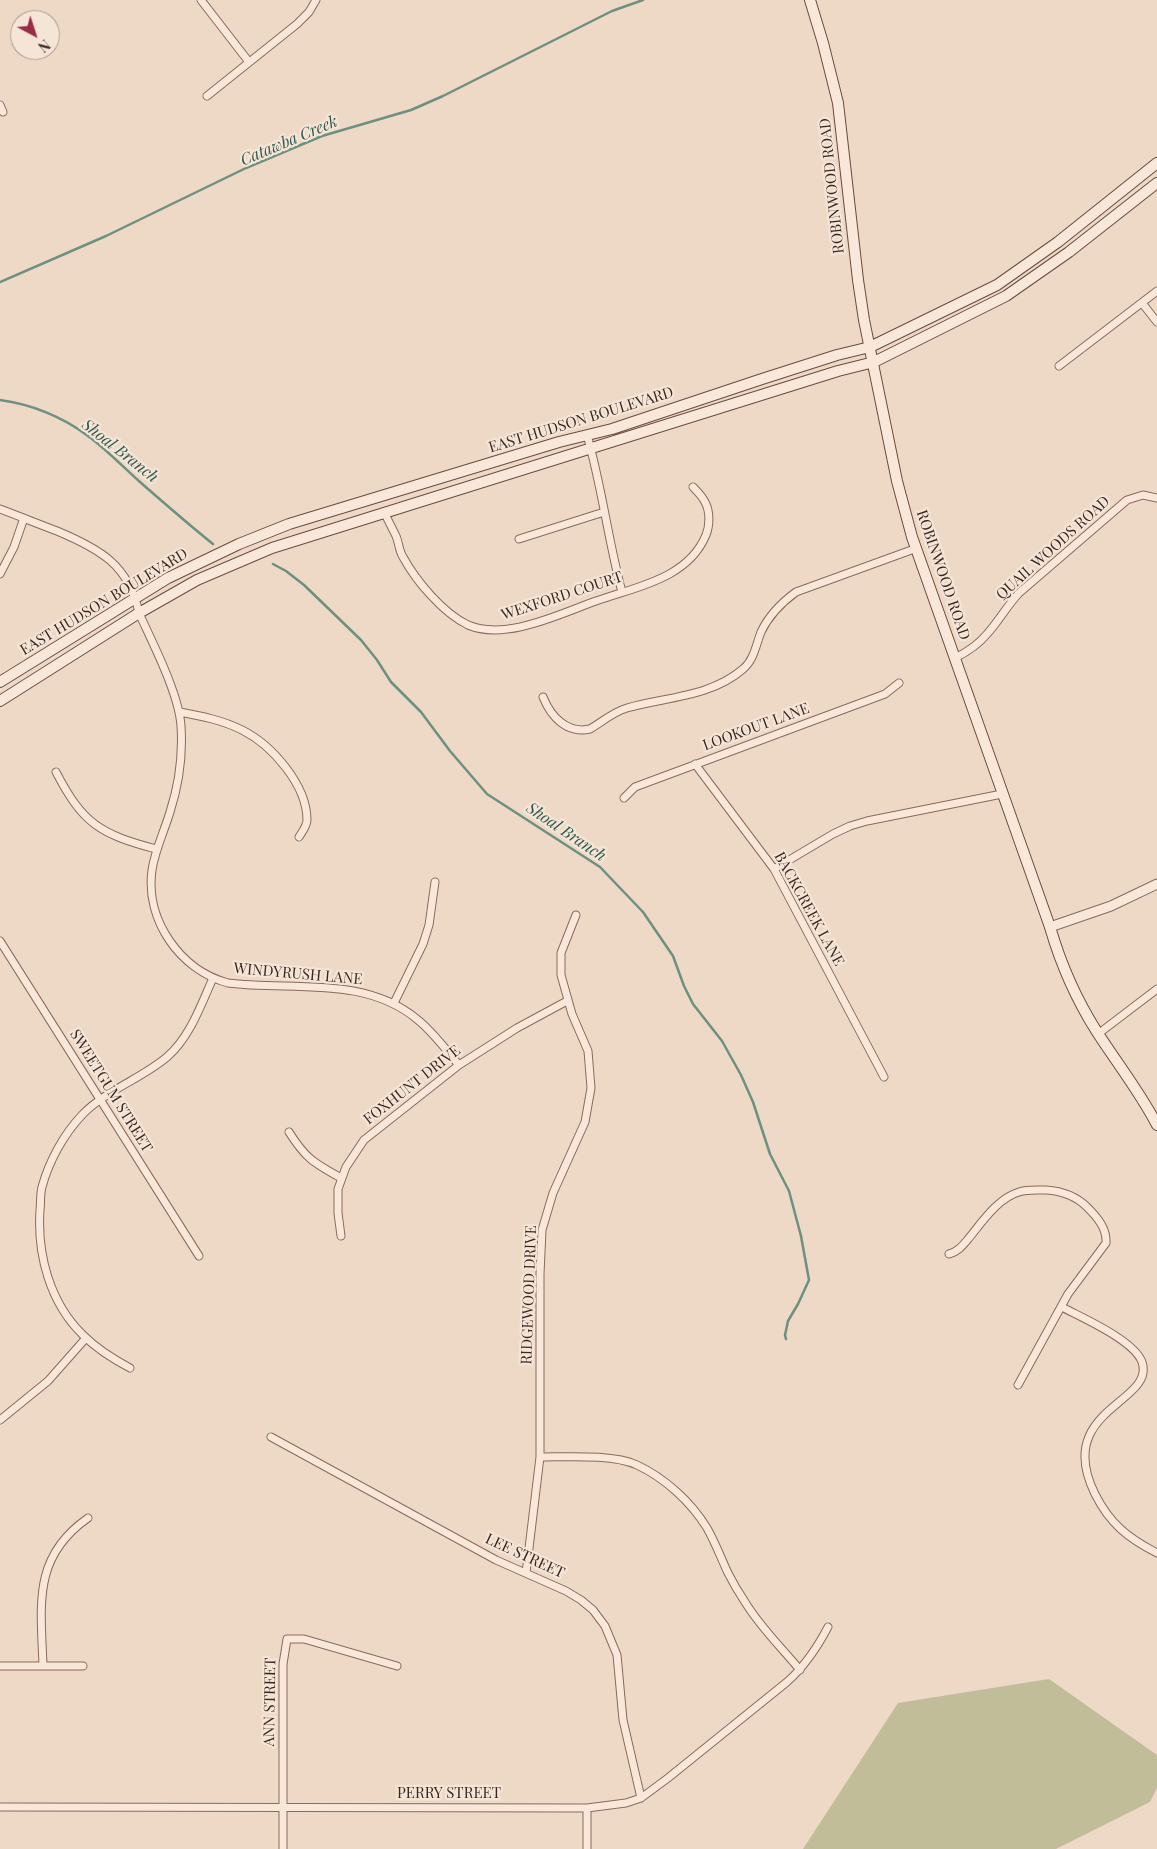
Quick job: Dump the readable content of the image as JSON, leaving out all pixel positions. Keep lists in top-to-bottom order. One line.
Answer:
{"streets":{"main road":["ROBINWOOD ROAD","EAST HUDSON BOULEVARD"],"street":["QUAIL WOODS ROAD","WEXFORD COURT","LOOKOUT LANE","BACKCREEK LANE","WINDYRUSH LANE","FOXHUNT DRIVE","SWEETGUM STREET","RIDGEWOOD DRIVE","LEE STREET","ANN STREET","PERRY STREET"]},"crossings":[["ROBINWOOD ROAD","EAST HUDSON BOULEVARD"],["ROBINWOOD ROAD","QUAIL WOODS ROAD"],["EAST HUDSON BOULEVARD","WEXFORD COURT"],["EAST HUDSON BOULEVARD","WINDYRUSH LANE"],["LOOKOUT LANE","BACKCREEK LANE"],["WINDYRUSH LANE","FOXHUNT DRIVE"],["FOXHUNT DRIVE","RIDGEWOOD DRIVE"],["RIDGEWOOD DRIVE","LEE STREET"],["LEE STREET","PERRY STREET"],["ANN STREET","PERRY STREET"]],"water":["Catawba Creek","Shoal Branch"],"north":"bottom right"}
